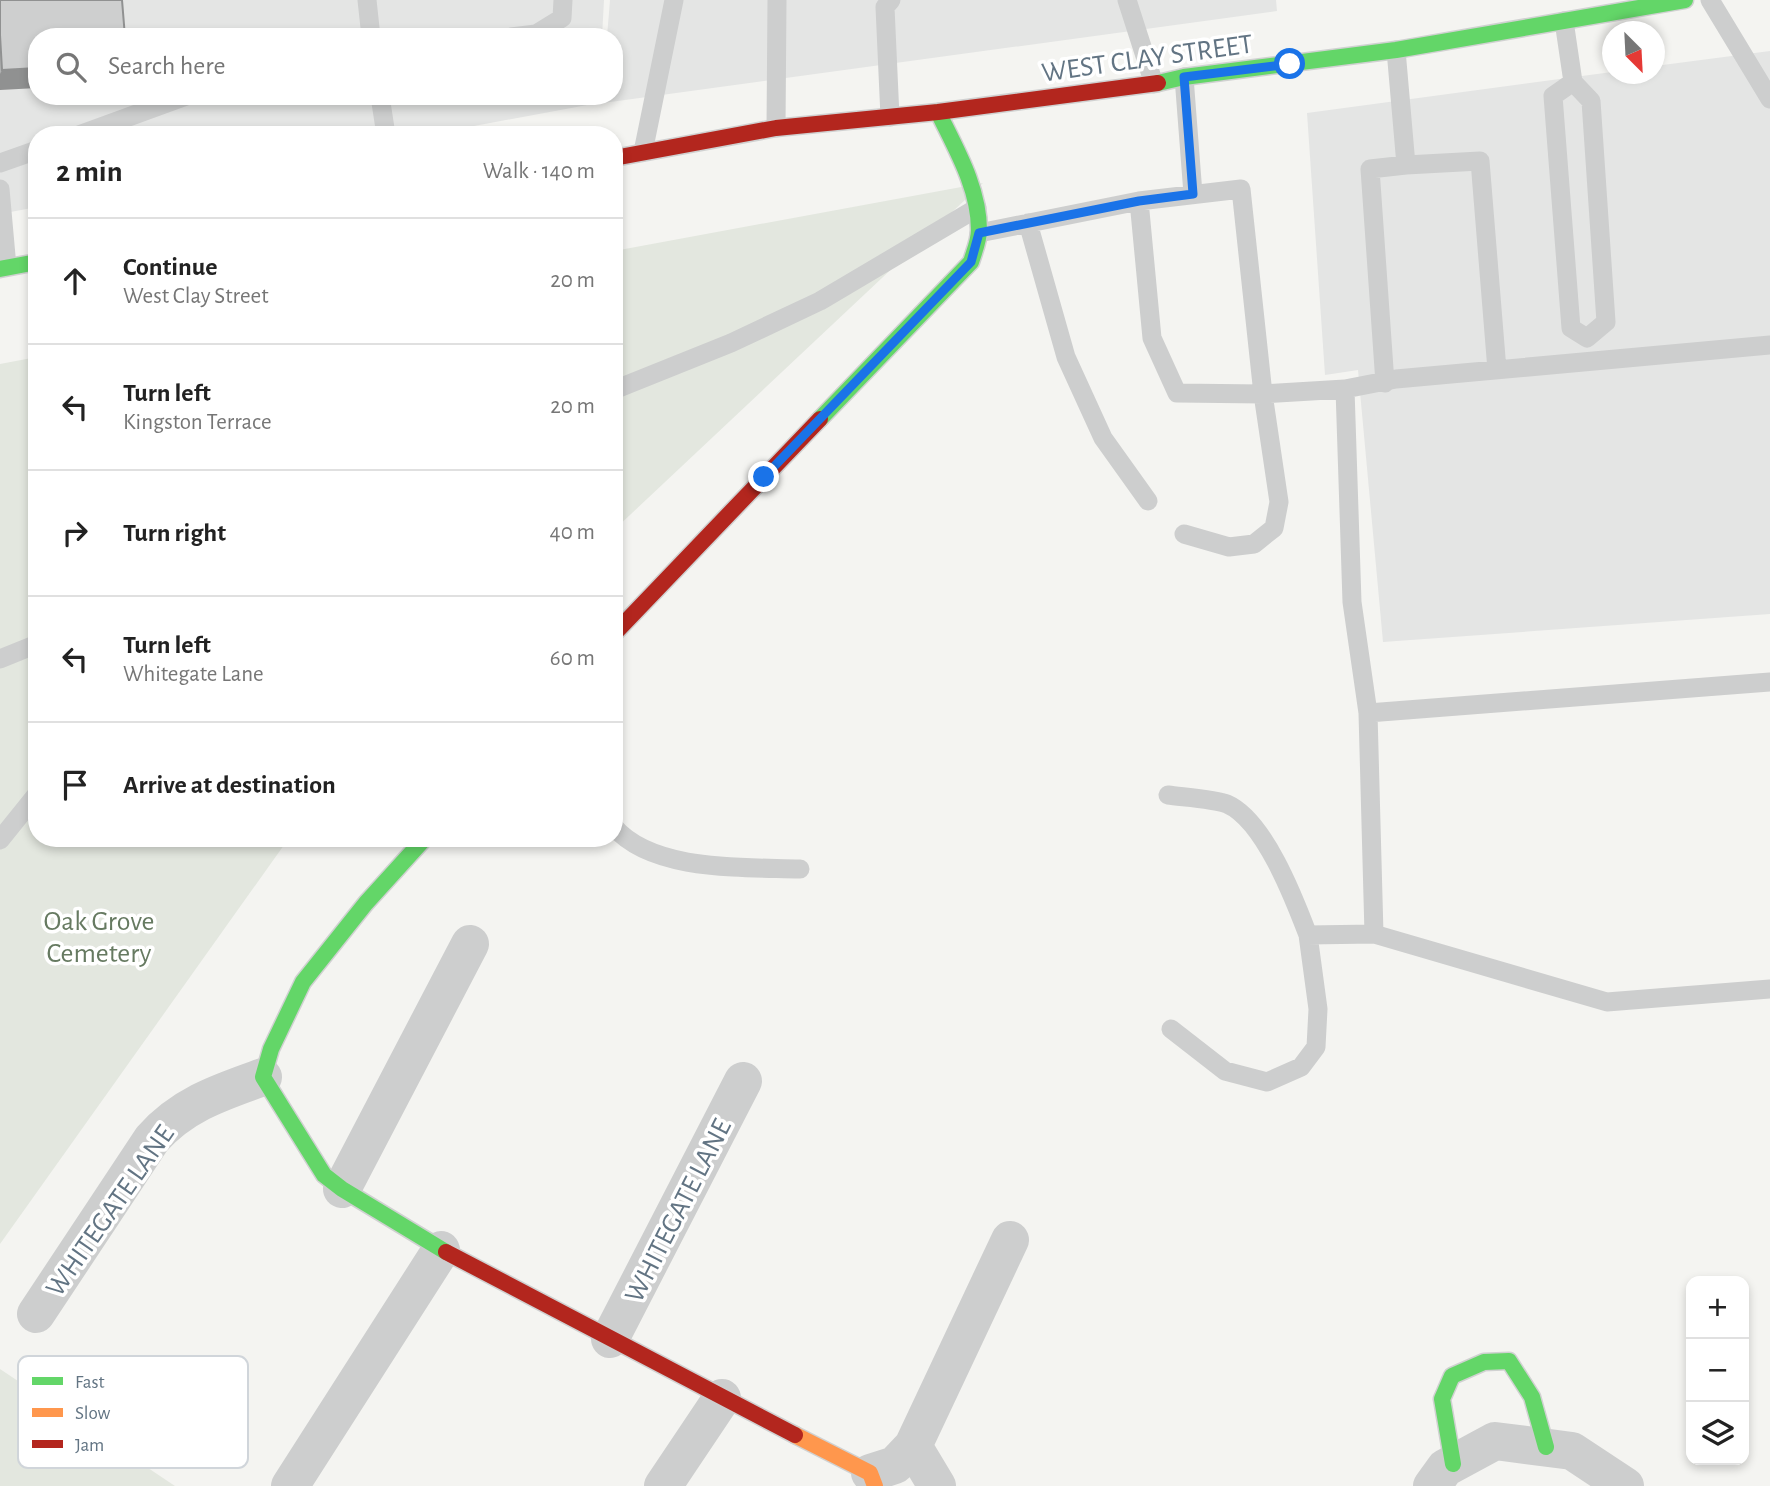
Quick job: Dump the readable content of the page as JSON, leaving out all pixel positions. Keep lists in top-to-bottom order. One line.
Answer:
{"streets":{"street":["WEST CLAY STREET","WHITEGATE LANE"]},"parks":["Oak Grove Cemetery"],"legend":["Fast","Slow","Jam"],"north":"bottom right","page":{"search":"Search here","heading":["2 min","Walk · 140 m"],"list":[["Continue","West Clay Street","20 m"],["Turn left","Kingston Terrace","20 m"],["Turn right","40 m"],["Turn left","Whitegate Lane","60 m"],"Arrive at destination"],"map_buttons":["+","−"]}}
